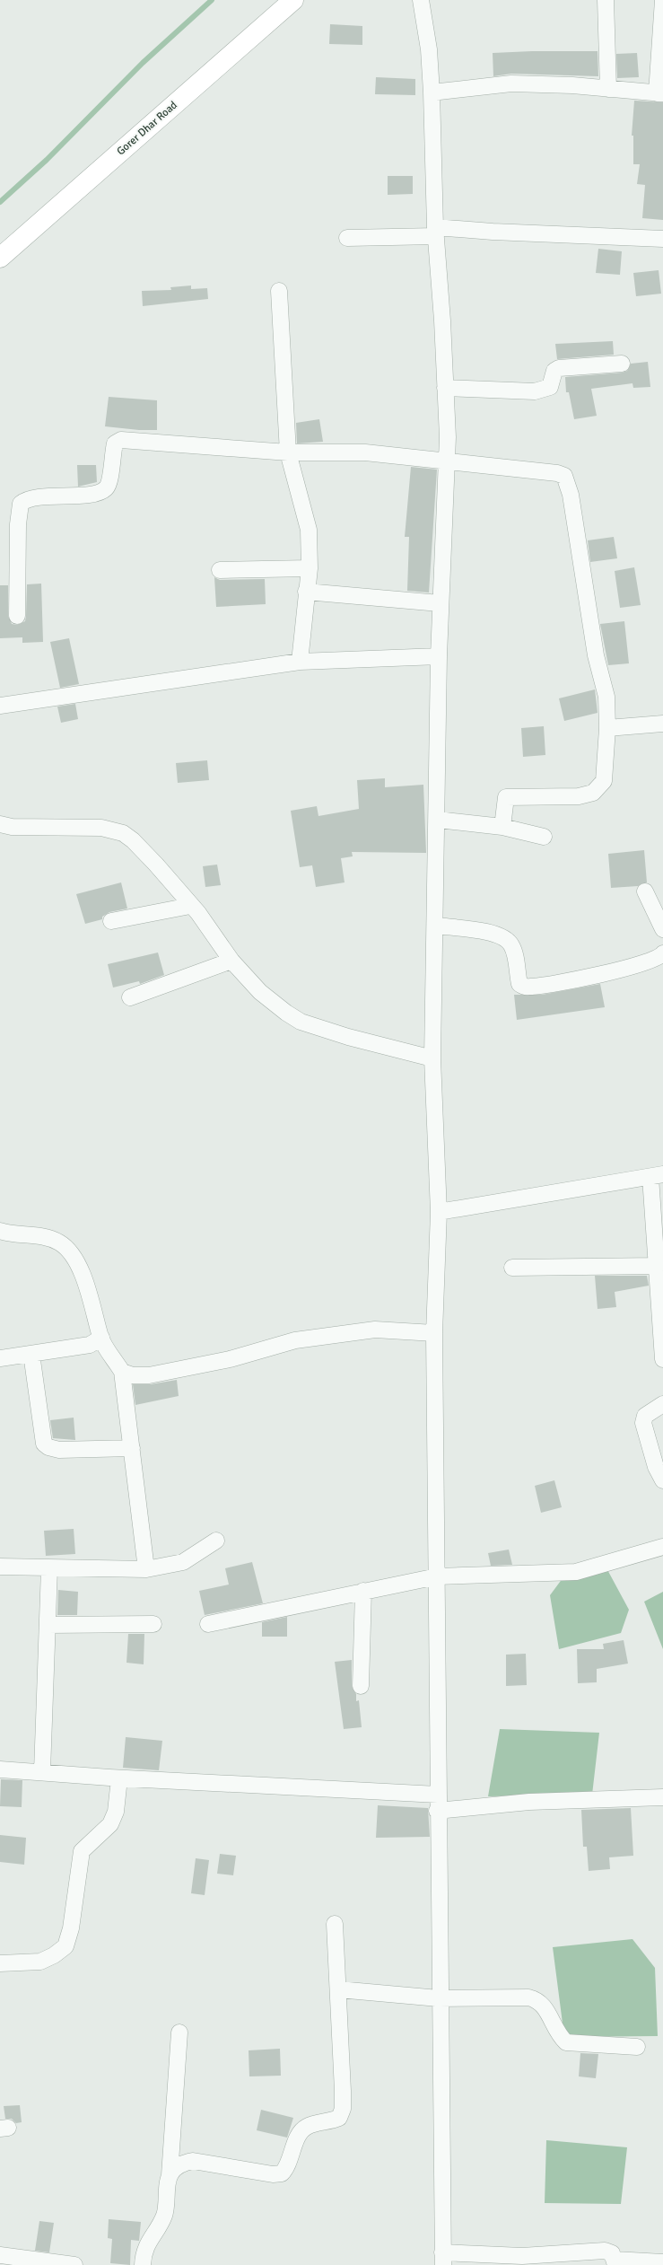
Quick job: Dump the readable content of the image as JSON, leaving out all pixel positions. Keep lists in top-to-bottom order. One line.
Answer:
{"streets":{"street":["Gorer Dhar Road"]}}
